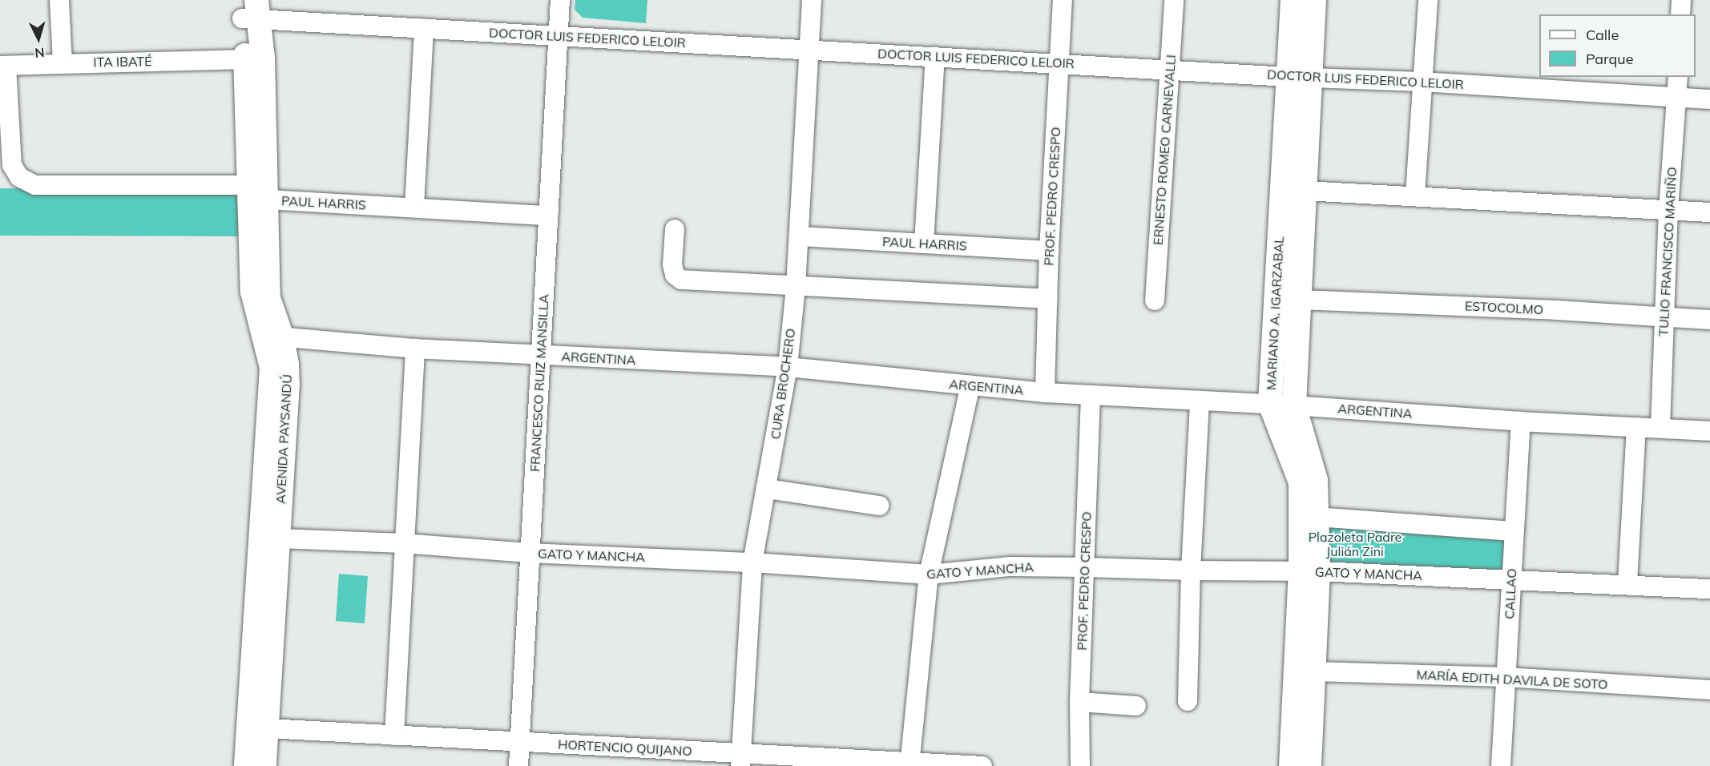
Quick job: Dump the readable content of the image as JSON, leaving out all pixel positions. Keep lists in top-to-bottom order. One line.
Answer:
{"streets":{"main road":["MARIANO A. IGARZABAL","AVENIDA PAYSANDÚ"],"street":["DOCTOR LUIS FEDERICO LELOIR","ITA IBATÉ","ERNESTO ROMEO CARNEVALLI","PROF. PEDRO CRESPO","PAUL HARRIS","TULIO FRANCISCO MARIÑO","ESTOCOLMO","ARGENTINA","FRANCESCO RUIZ MANSILLA","CURA BROCHERO","GATO Y MANCHA","CALLAO","MARÍA EDITH DAVILA DE SOTO","HORTENCIO QUIJANO"]},"crossings":[["DOCTOR LUIS FEDERICO LELOIR","ERNESTO ROMEO CARNEVALLI"],["DOCTOR LUIS FEDERICO LELOIR","PROF. PEDRO CRESPO"],["DOCTOR LUIS FEDERICO LELOIR","TULIO FRANCISCO MARIÑO"],["DOCTOR LUIS FEDERICO LELOIR","MARIANO A. IGARZABAL"],["DOCTOR LUIS FEDERICO LELOIR","FRANCESCO RUIZ MANSILLA"],["DOCTOR LUIS FEDERICO LELOIR","CURA BROCHERO"],["DOCTOR LUIS FEDERICO LELOIR","AVENIDA PAYSANDÚ"],["ITA IBATÉ","PAUL HARRIS"],["ITA IBATÉ","AVENIDA PAYSANDÚ"],["PROF. PEDRO CRESPO","PAUL HARRIS"],["PROF. PEDRO CRESPO","ARGENTINA"],["PROF. PEDRO CRESPO","GATO Y MANCHA"],["PAUL HARRIS","FRANCESCO RUIZ MANSILLA"],["PAUL HARRIS","CURA BROCHERO"],["PAUL HARRIS","AVENIDA PAYSANDÚ"],["TULIO FRANCISCO MARIÑO","ESTOCOLMO"],["TULIO FRANCISCO MARIÑO","ARGENTINA"],["ESTOCOLMO","MARIANO A. IGARZABAL"],["MARIANO A. IGARZABAL","ARGENTINA"],["MARIANO A. IGARZABAL","GATO Y MANCHA"],["MARIANO A. IGARZABAL","MARÍA EDITH DAVILA DE SOTO"],["ARGENTINA","FRANCESCO RUIZ MANSILLA"],["ARGENTINA","CURA BROCHERO"],["ARGENTINA","AVENIDA PAYSANDÚ"],["ARGENTINA","CALLAO"],["FRANCESCO RUIZ MANSILLA","GATO Y MANCHA"],["FRANCESCO RUIZ MANSILLA","HORTENCIO QUIJANO"],["CURA BROCHERO","GATO Y MANCHA"],["CURA BROCHERO","HORTENCIO QUIJANO"],["AVENIDA PAYSANDÚ","GATO Y MANCHA"],["AVENIDA PAYSANDÚ","HORTENCIO QUIJANO"],["GATO Y MANCHA","CALLAO"],["CALLAO","MARÍA EDITH DAVILA DE SOTO"]],"parks":["Plazoleta Padre Julián Zini"],"legend":["Calle","Parque"],"north":"bottom"}
